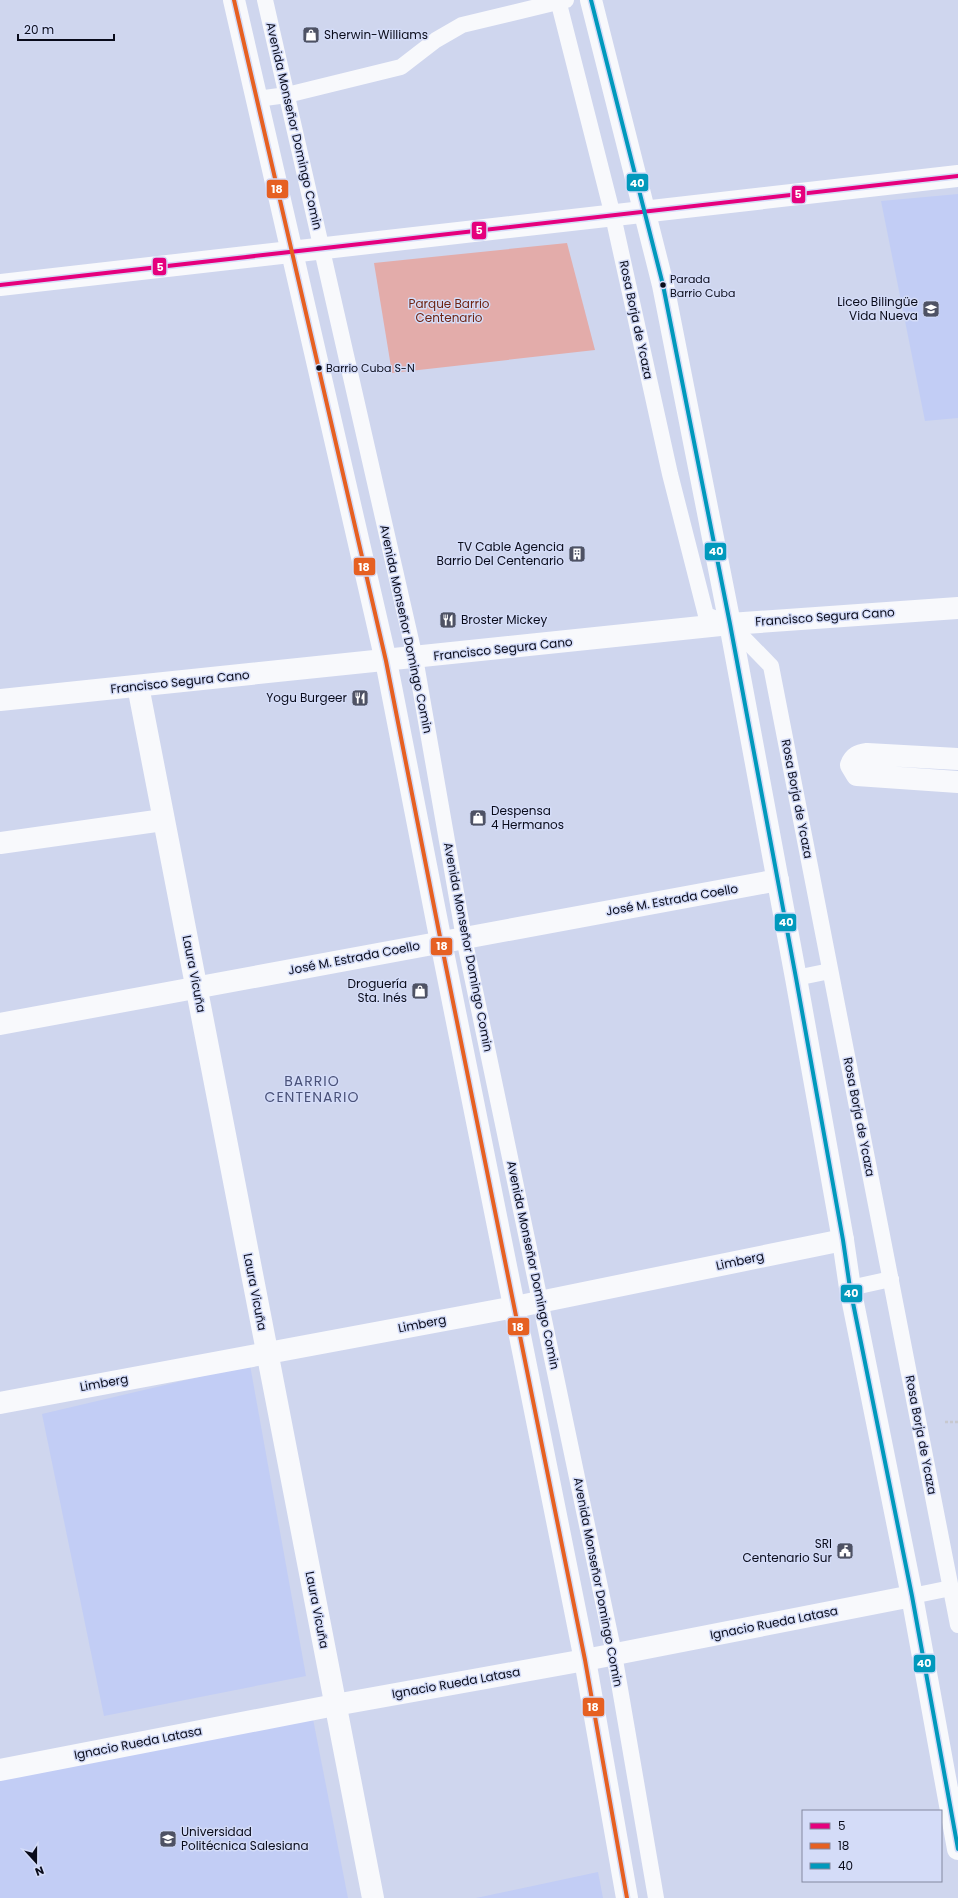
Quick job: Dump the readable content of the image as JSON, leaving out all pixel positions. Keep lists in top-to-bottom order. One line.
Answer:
{"streets":{"street":["Avenida Monseñor Domingo Comin","Francisco Segura Cano","José M. Estrada Coello","Laura Vicuña","Limberg","Ignacio Rueda Latasa"],"lane":["Rosa Borja de Ycaza"]},"crossings":[["Avenida Monseñor Domingo Comin","Francisco Segura Cano"],["Avenida Monseñor Domingo Comin","José M. Estrada Coello"],["Avenida Monseñor Domingo Comin","Limberg"],["Avenida Monseñor Domingo Comin","Ignacio Rueda Latasa"],["Rosa Borja de Ycaza","Francisco Segura Cano"],["Francisco Segura Cano","Laura Vicuña"],["José M. Estrada Coello","Laura Vicuña"],["Laura Vicuña","Limberg"],["Laura Vicuña","Ignacio Rueda Latasa"]],"districts":["BARRIO CENTENARIO"],"parks":["Parque Barrio Centenario"],"places":{"shop":["Sherwin-Williams","Despensa 4 Hermanos","Droguería Sta. Inés"],"other":["Parada Barrio Cuba","Barrio Cuba S-N"],"school or university":["Liceo Bilingüe Vida Nueva","Universidad Politécnica Salesiana"],"building":["TV Cable Agencia Barrio Del Centenario"],"restaurant":["Broster Mickey","Yogu Burgeer"],"public building":["SRI Centenario Sur"]},"lines":["transit line 18","transit line 40","transit line 5"],"legend":["5","18","40"],"scale_bar":"20 m","north":"bottom"}
